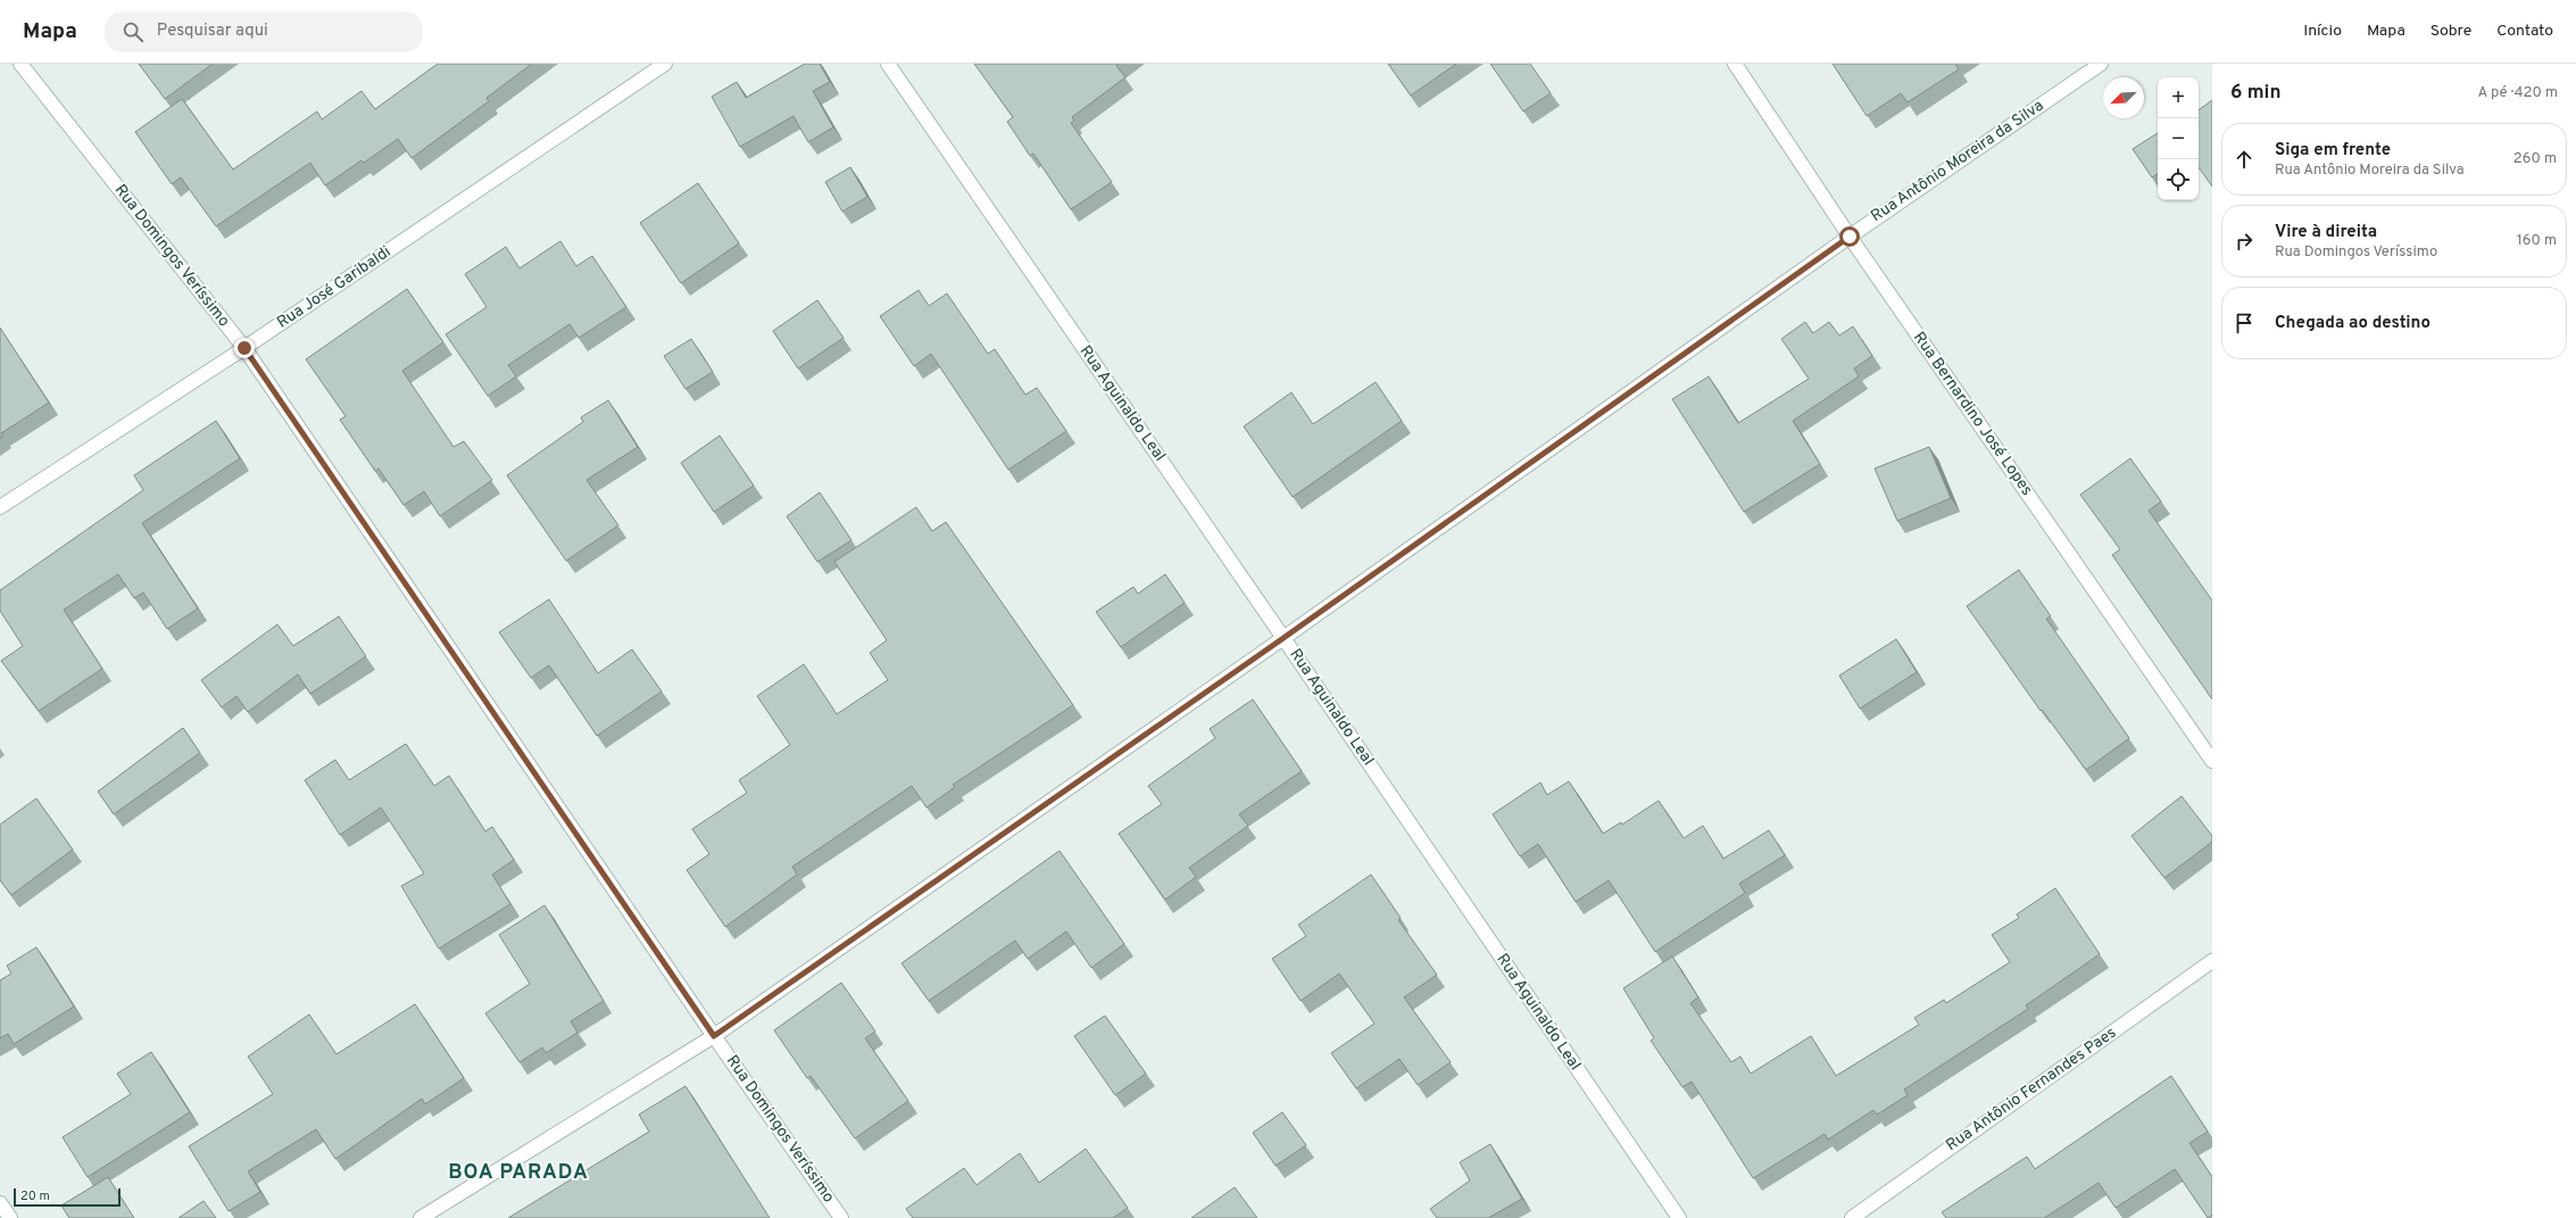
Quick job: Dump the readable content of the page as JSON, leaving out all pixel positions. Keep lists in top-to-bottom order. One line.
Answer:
{"streets":{"street":["Rua Antônio Moreira da Silva","Rua Domingos Veríssimo","Rua José Garibaldi","Rua Aguinaldo Leal","Rua Bernardino José Lopes","Rua Antônio Fernandes Paes"]},"crossings":[["Rua Antônio Moreira da Silva","Rua Domingos Veríssimo"],["Rua Antônio Moreira da Silva","Rua Aguinaldo Leal"],["Rua Antônio Moreira da Silva","Rua Bernardino José Lopes"],["Rua Domingos Veríssimo","Rua José Garibaldi"]],"districts":["BOA PARADA"],"scale_bar":"20 m","north":"bottom left","page":{"header":"Mapa","search":"Pesquisar aqui","nav":["Início","Mapa","Sobre","Contato"],"heading":["6 min","A pé · 420 m"],"map_buttons":["+","−"],"list":[["Siga em frente","Rua Antônio Moreira da Silva","260 m"],["Vire à direita","Rua Domingos Veríssimo","160 m"],"Chegada ao destino"],"scale":"20 m"}}
